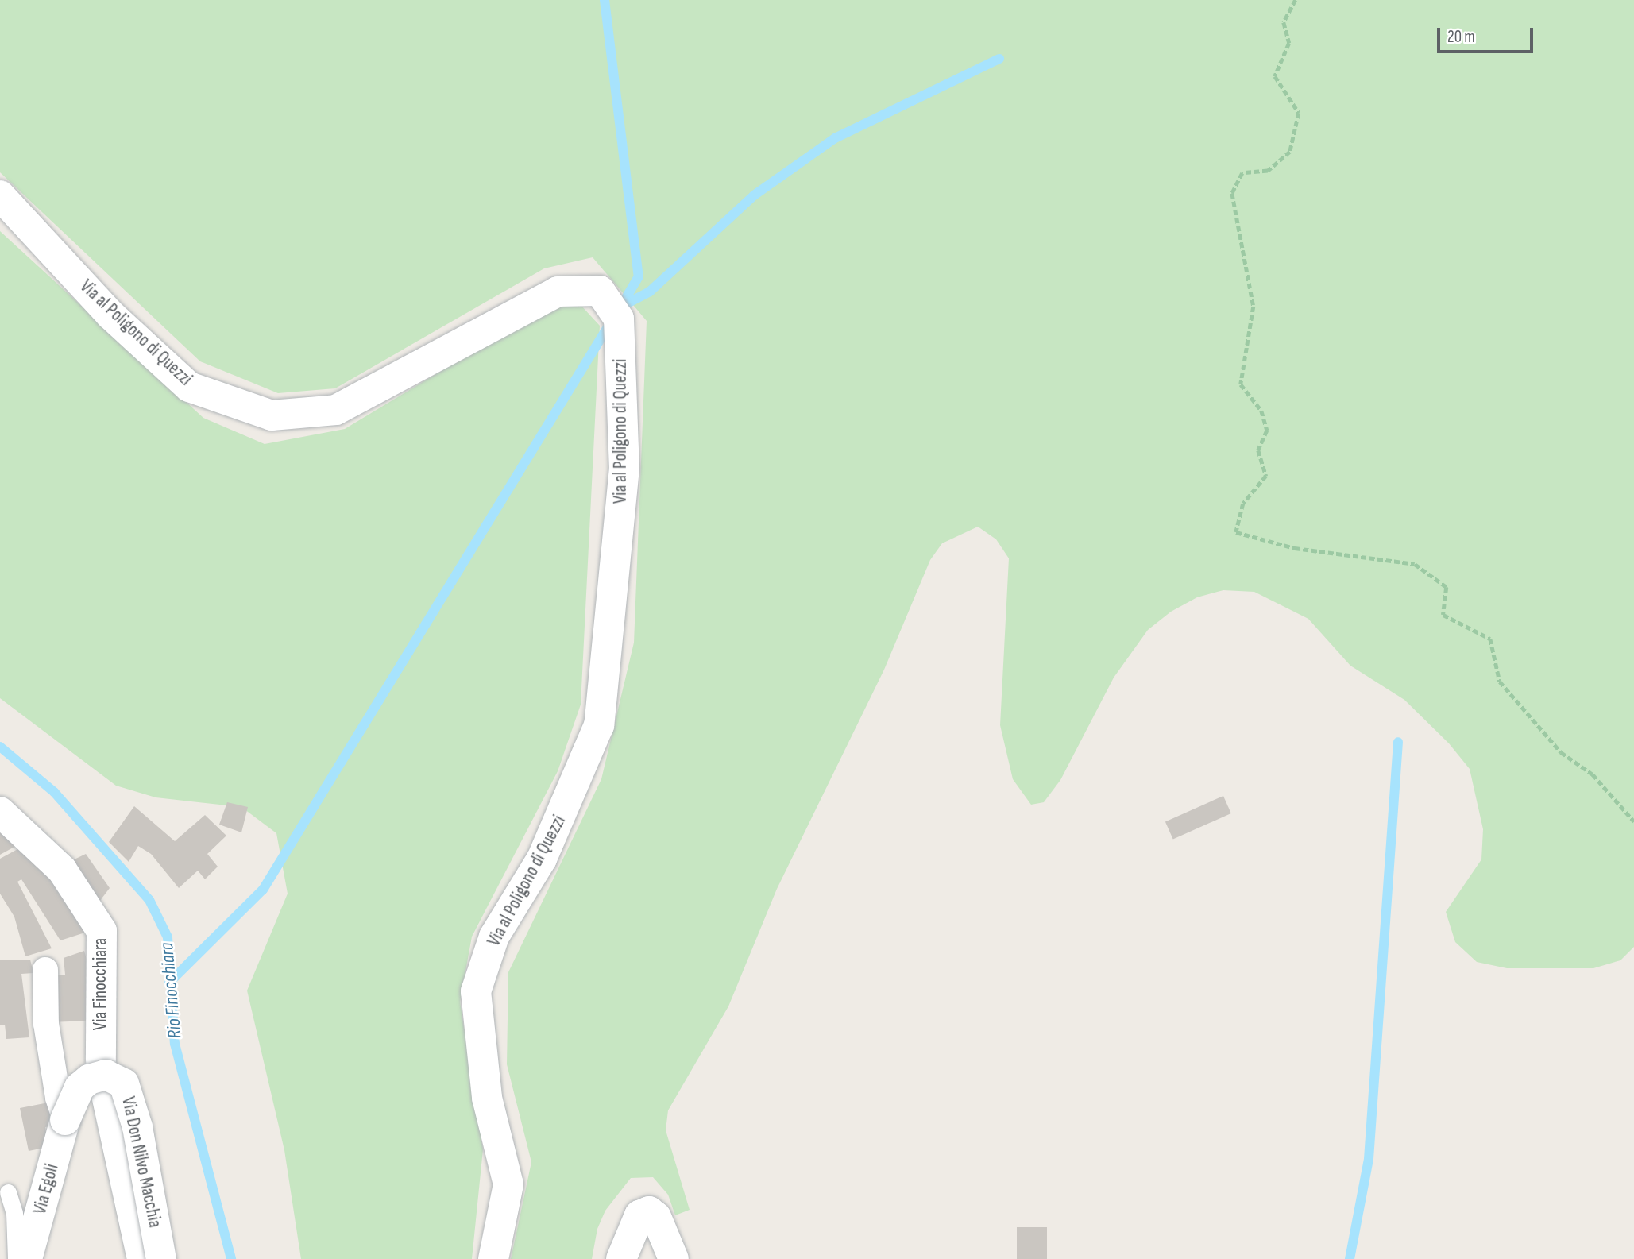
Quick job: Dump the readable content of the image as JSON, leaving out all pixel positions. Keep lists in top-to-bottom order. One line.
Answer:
{"streets":{"street":["Via al Poligono di Quezzi","Via Finocchiara","Via Don Nilvo Macchia","Via Egoli"]},"crossings":[["Via Don Nilvo Macchia","Via Egoli"]],"water":["Rio Finocchiara"],"scale_bar":"20 m"}
